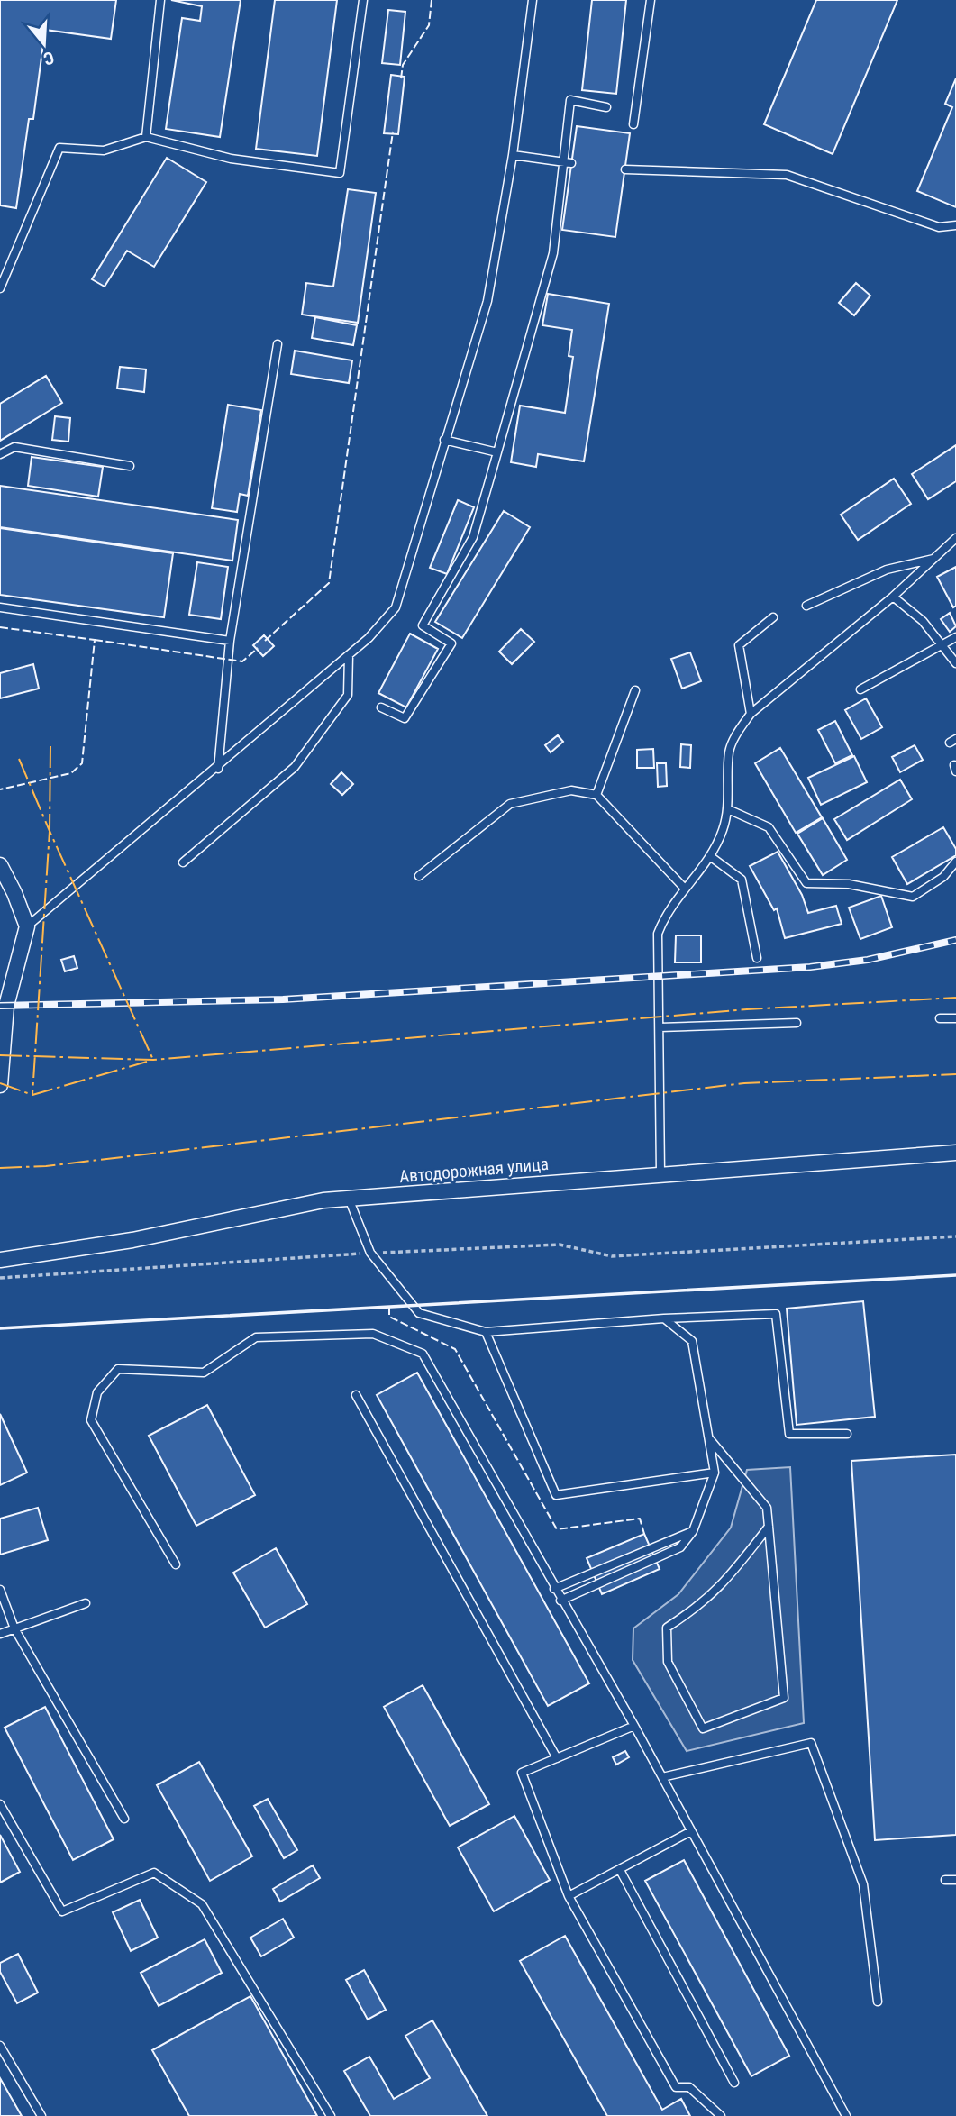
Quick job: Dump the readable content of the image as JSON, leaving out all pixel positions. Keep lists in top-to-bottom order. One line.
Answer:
{"streets":{"street":["Автодорожная улица"]},"north":"bottom"}
